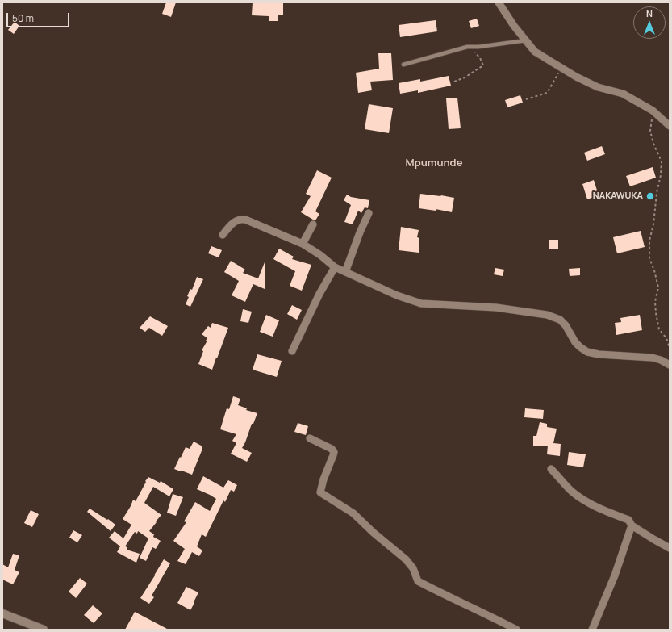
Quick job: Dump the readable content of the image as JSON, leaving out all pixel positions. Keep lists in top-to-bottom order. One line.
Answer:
{"districts":["Mpumunde"],"places":["NAKAWUKA"],"scale_bar":"50 m","north":"top"}
